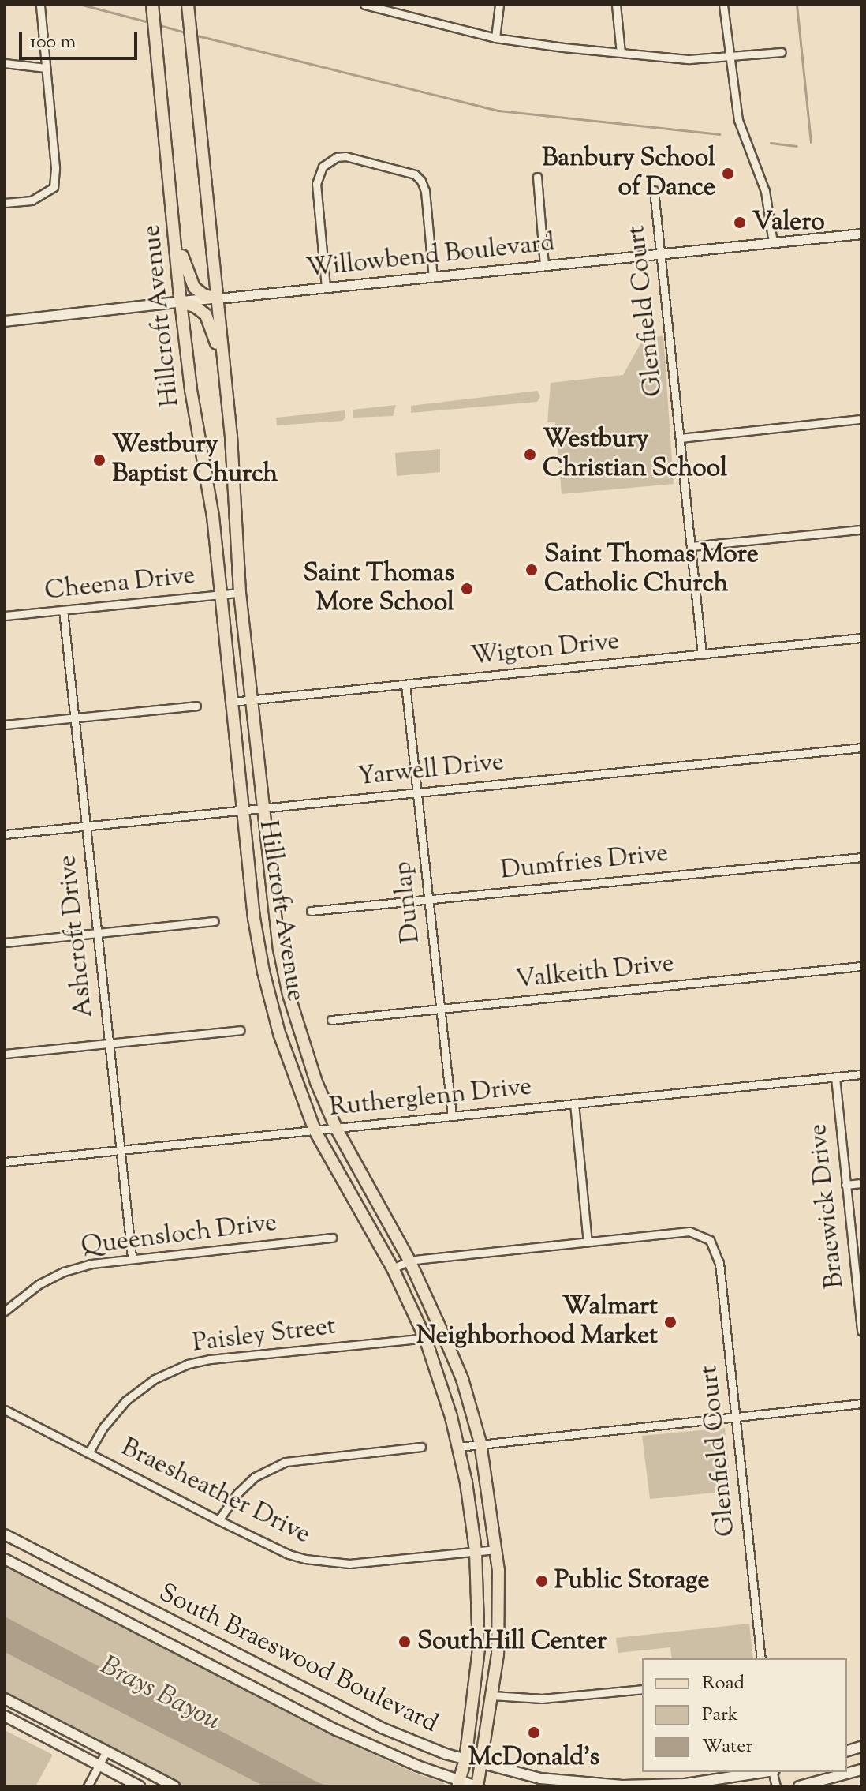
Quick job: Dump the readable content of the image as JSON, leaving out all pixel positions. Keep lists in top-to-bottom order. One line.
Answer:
{"streets":{"main road":["Willowbend Boulevard","Hillcroft Avenue","South Braeswood Boulevard"],"street":["Glenfield Court","Cheena Drive","Wigton Drive","Yarwell Drive","Dumfries Drive","Dunlap","Ashcroft Drive","Valkeith Drive","Rutherglenn Drive","Braewick Drive","Queensloch Drive","Paisley Street","Braesheather Drive"]},"crossings":[["Willowbend Boulevard","Glenfield Court"],["Willowbend Boulevard","Hillcroft Avenue"],["Glenfield Court","Wigton Drive"],["Hillcroft Avenue","Cheena Drive"],["Hillcroft Avenue","Wigton Drive"],["Hillcroft Avenue","Yarwell Drive"],["Hillcroft Avenue","Rutherglenn Drive"],["Hillcroft Avenue","Paisley Street"],["Hillcroft Avenue","Braesheather Drive"],["Hillcroft Avenue","South Braeswood Boulevard"],["Cheena Drive","Ashcroft Drive"],["Wigton Drive","Dunlap"],["Yarwell Drive","Dunlap"],["Yarwell Drive","Ashcroft Drive"],["Dumfries Drive","Dunlap"],["Dunlap","Valkeith Drive"],["Dunlap","Rutherglenn Drive"],["Ashcroft Drive","Rutherglenn Drive"],["Ashcroft Drive","Queensloch Drive"],["Rutherglenn Drive","Braewick Drive"],["Paisley Street","Braesheather Drive"]],"water":["Brays Bayou"],"places":["Banbury School of Dance","Valero","Westbury Christian School","Westbury Baptist Church","Saint Thomas More Catholic Church","Saint Thomas More School","Walmart Neighborhood Market","Public Storage","SouthHill Center","McDonald's"],"legend":["Road","Park","Water"],"scale_bar":"100 m"}
